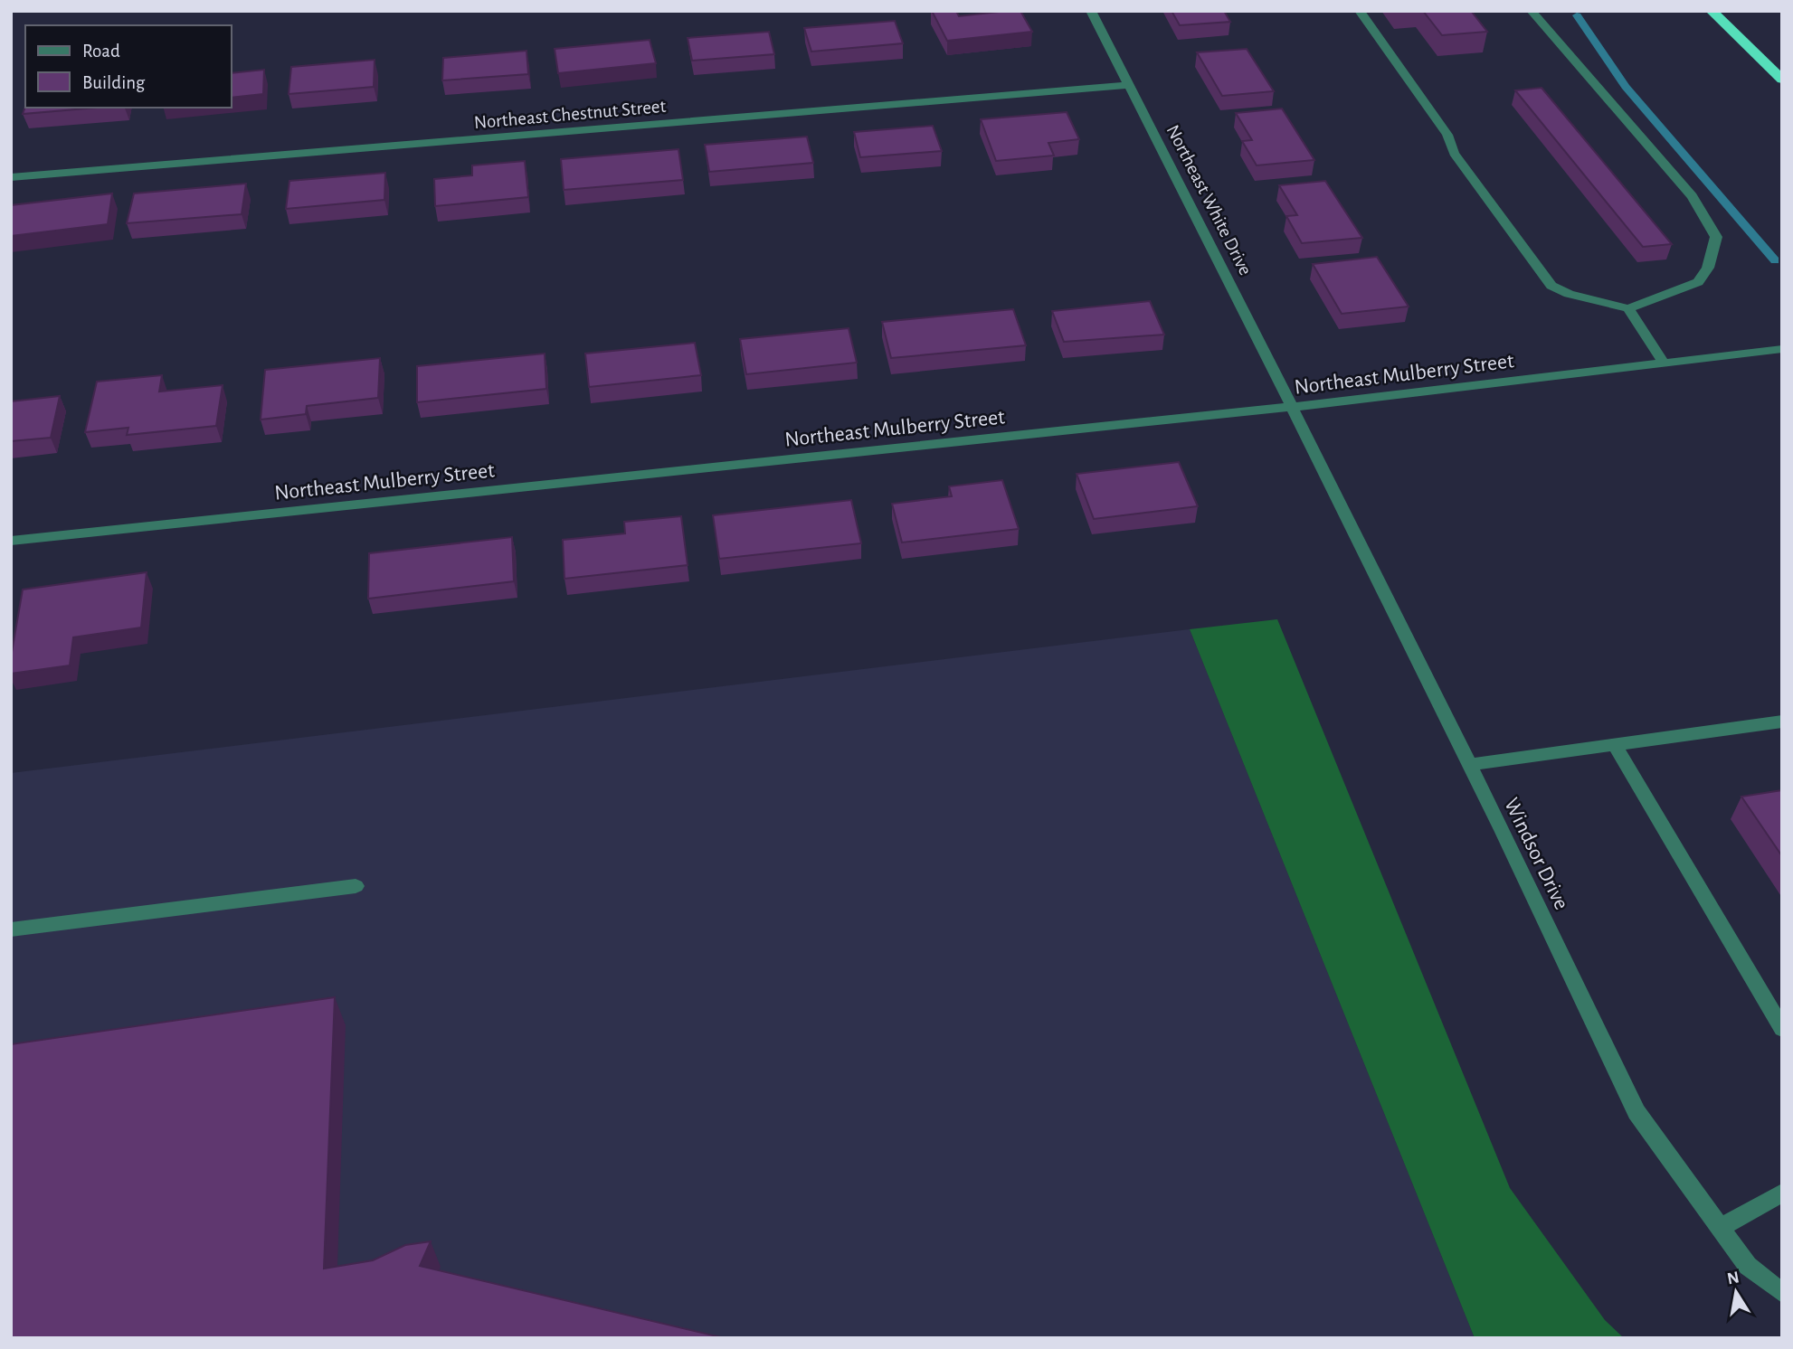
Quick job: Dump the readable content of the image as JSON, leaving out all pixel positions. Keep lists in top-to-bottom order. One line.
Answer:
{"streets":{"street":["Northeast Chestnut Street","Northeast White Drive","Northeast Mulberry Street","Windsor Drive"]},"crossings":[["Northeast Chestnut Street","Northeast White Drive"],["Northeast White Drive","Northeast Mulberry Street"],["Northeast White Drive","Windsor Drive"],["Northeast Mulberry Street","Windsor Drive"]],"legend":["Road","Building"],"north":"top"}
